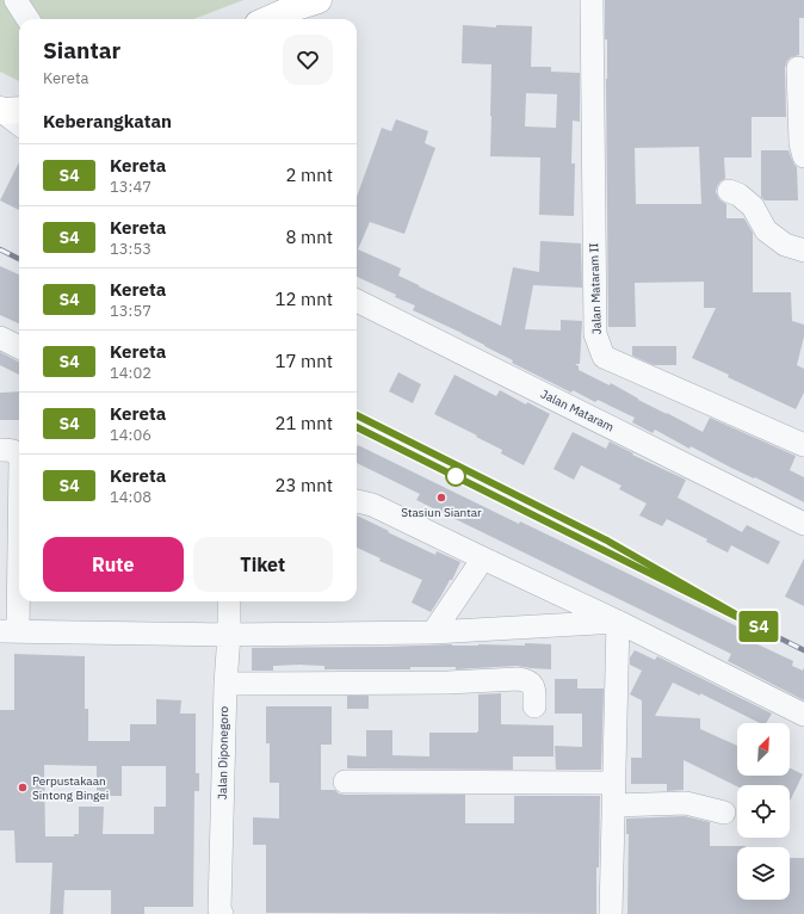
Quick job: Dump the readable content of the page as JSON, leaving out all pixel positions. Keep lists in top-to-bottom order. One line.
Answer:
{"streets":{"street":["Jalan Mataram II","Jalan Mataram","Jalan Diponegoro"]},"places":["Stasiun Siantar","Perpustakaan Sintong Bingei"],"north":"top right","page":{"on_map":"S4","heading":[["Siantar","Kereta"],"Keberangkatan"],"list":[{"mark":"S4","name":"Kereta","note":"13:47","value":"2 mnt"},{"mark":"S4","name":"Kereta","note":"13:53","value":"8 mnt"},{"mark":"S4","name":"Kereta","note":"13:57","value":"12 mnt"},{"mark":"S4","name":"Kereta","note":"14:02","value":"17 mnt"},{"mark":"S4","name":"Kereta","note":"14:06","value":"21 mnt"},{"mark":"S4","name":"Kereta","note":"14:08","value":"23 mnt"}],"buttons":["Rute","Tiket"]}}
